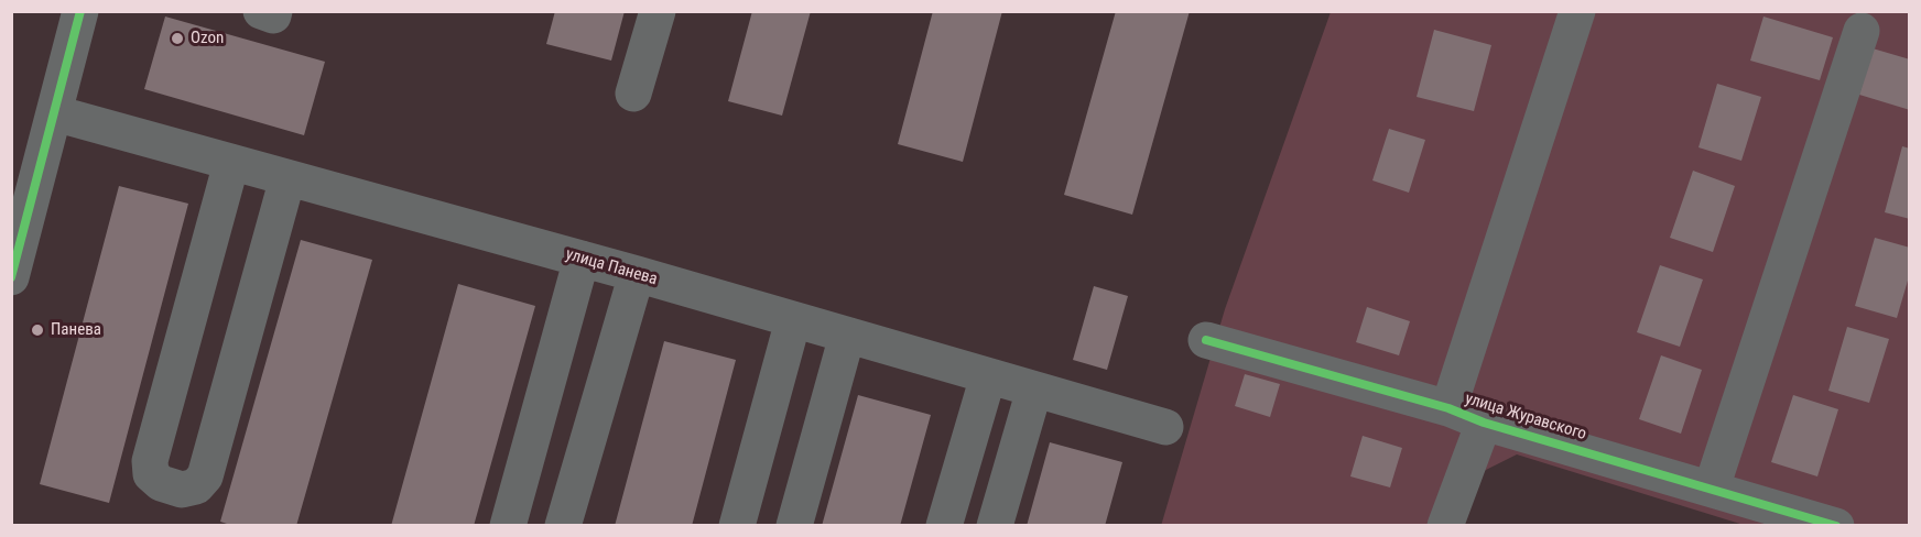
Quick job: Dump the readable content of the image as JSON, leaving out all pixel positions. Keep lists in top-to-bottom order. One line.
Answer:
{"streets":{"street":["улица Панева","улица Журавского"]},"places":["Ozon","Панева"]}
